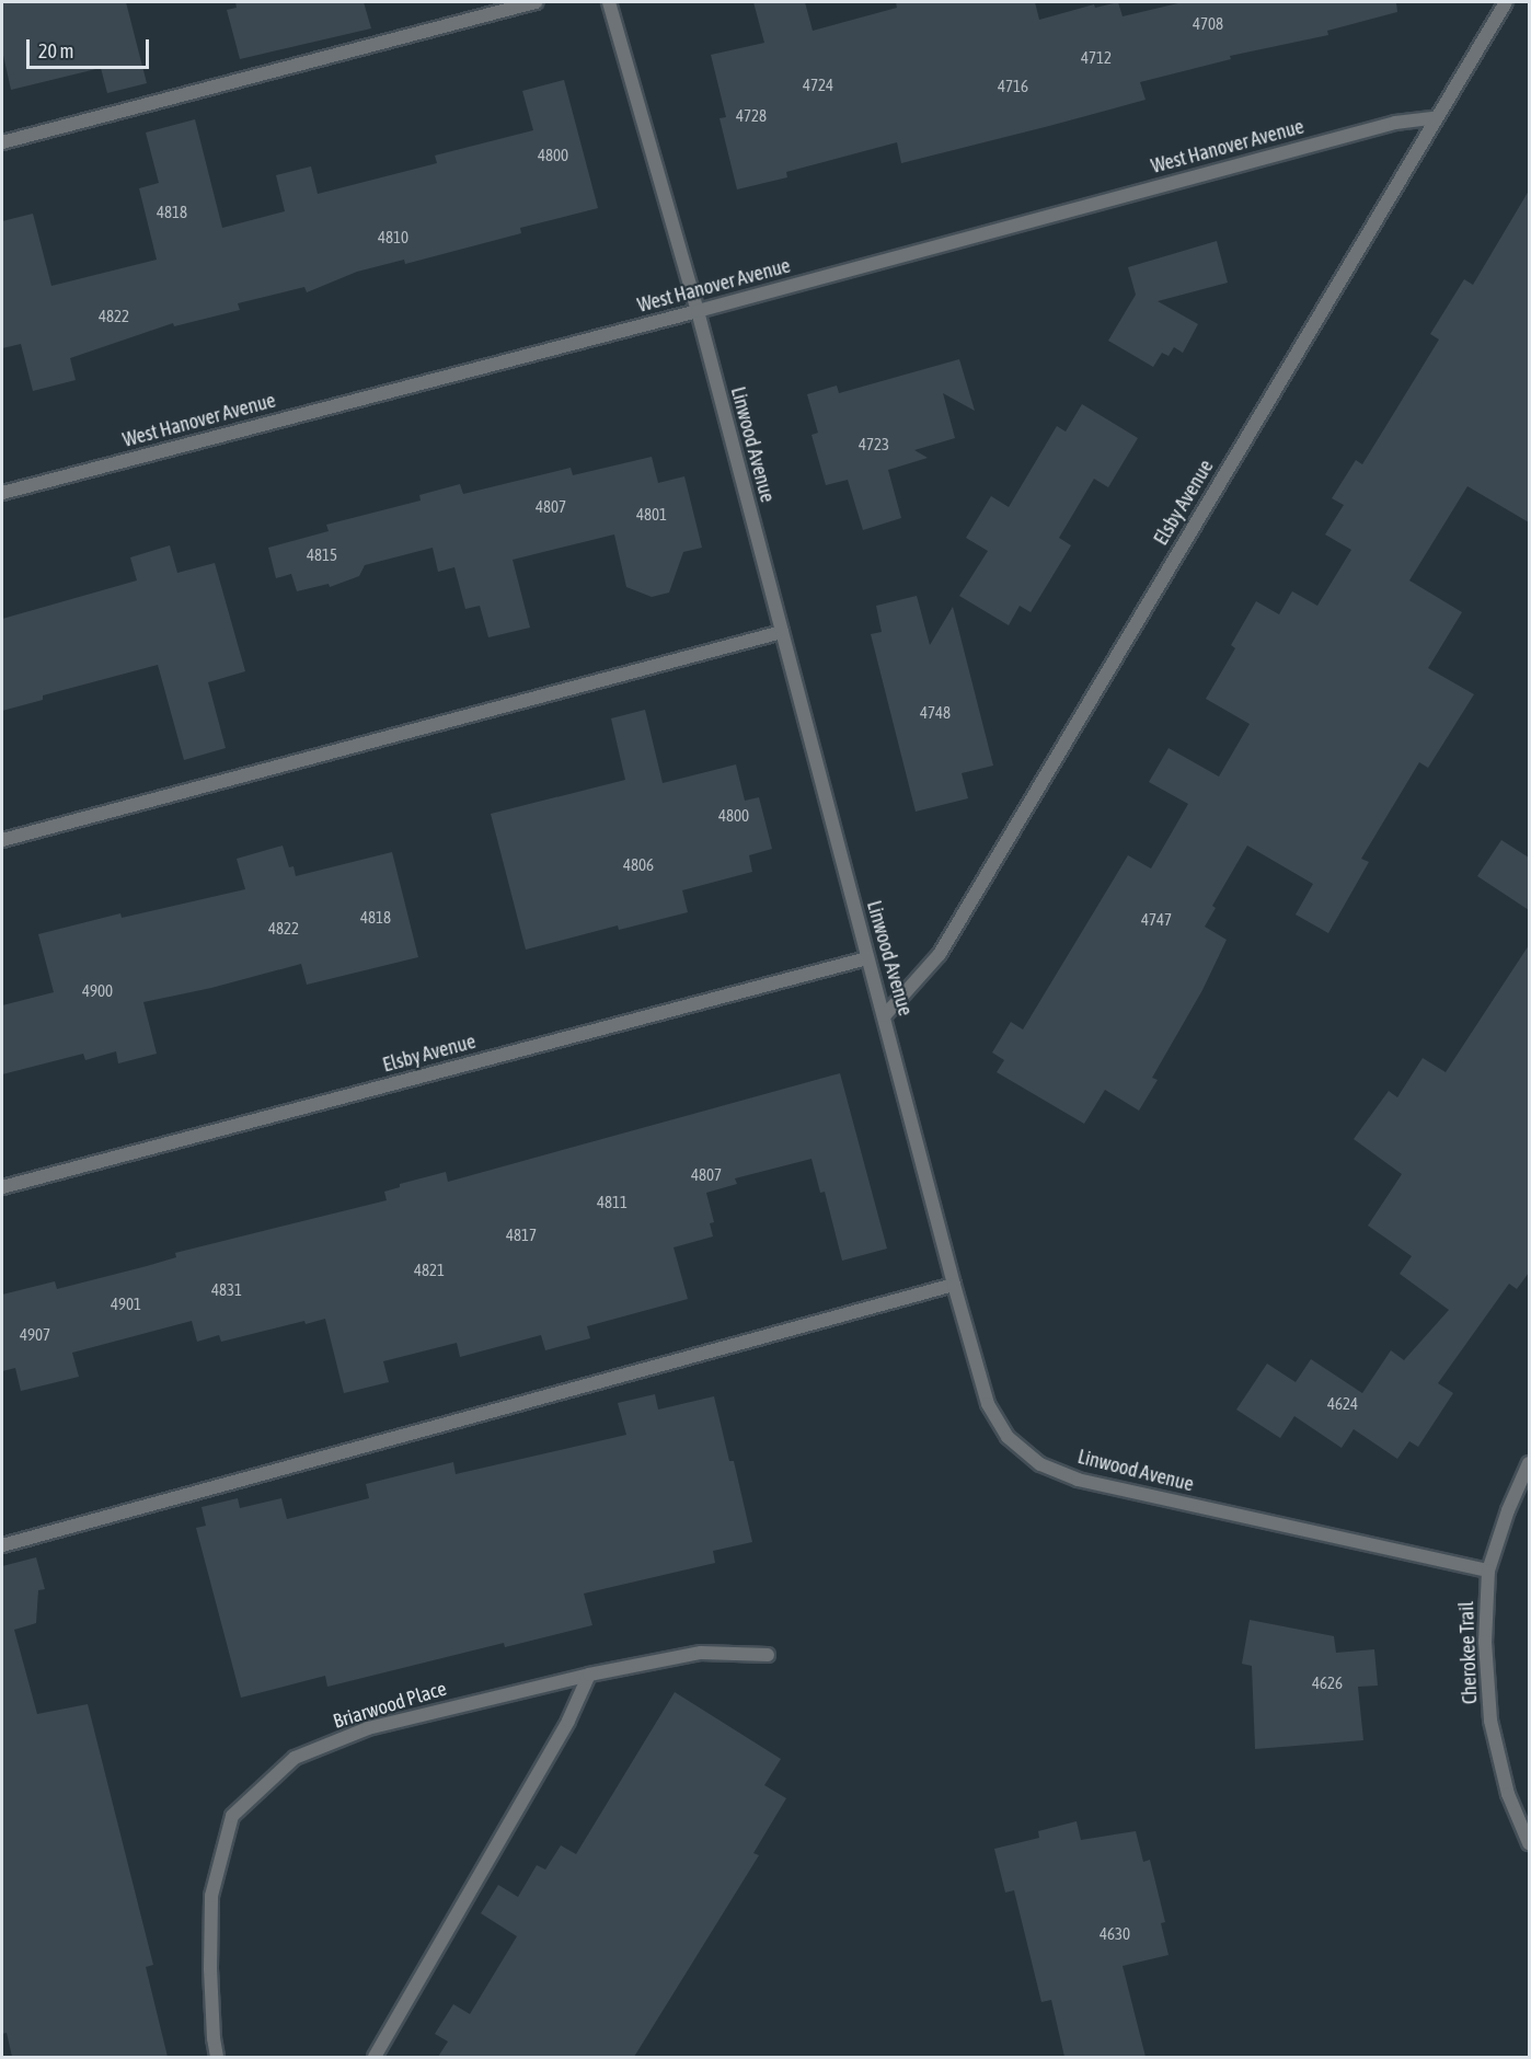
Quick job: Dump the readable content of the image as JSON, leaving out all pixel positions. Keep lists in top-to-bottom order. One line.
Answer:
{"streets":{"street":["West Hanover Avenue","Linwood Avenue","Elsby Avenue","Cherokee Trail","Briarwood Place"]},"crossings":[["West Hanover Avenue","Linwood Avenue"],["West Hanover Avenue","Elsby Avenue"],["Linwood Avenue","Elsby Avenue"],["Linwood Avenue","Cherokee Trail"]],"house_numbers":["4708","4712","4724","4716","4728","4800","4818","4810","4822","4723","4807","4801","4815","4748","4800","4806","4818","4747","4822","4900","4807","4811","4817","4821","4831","4901","4907","4624","4626","4630"],"scale_bar":"20 m"}
